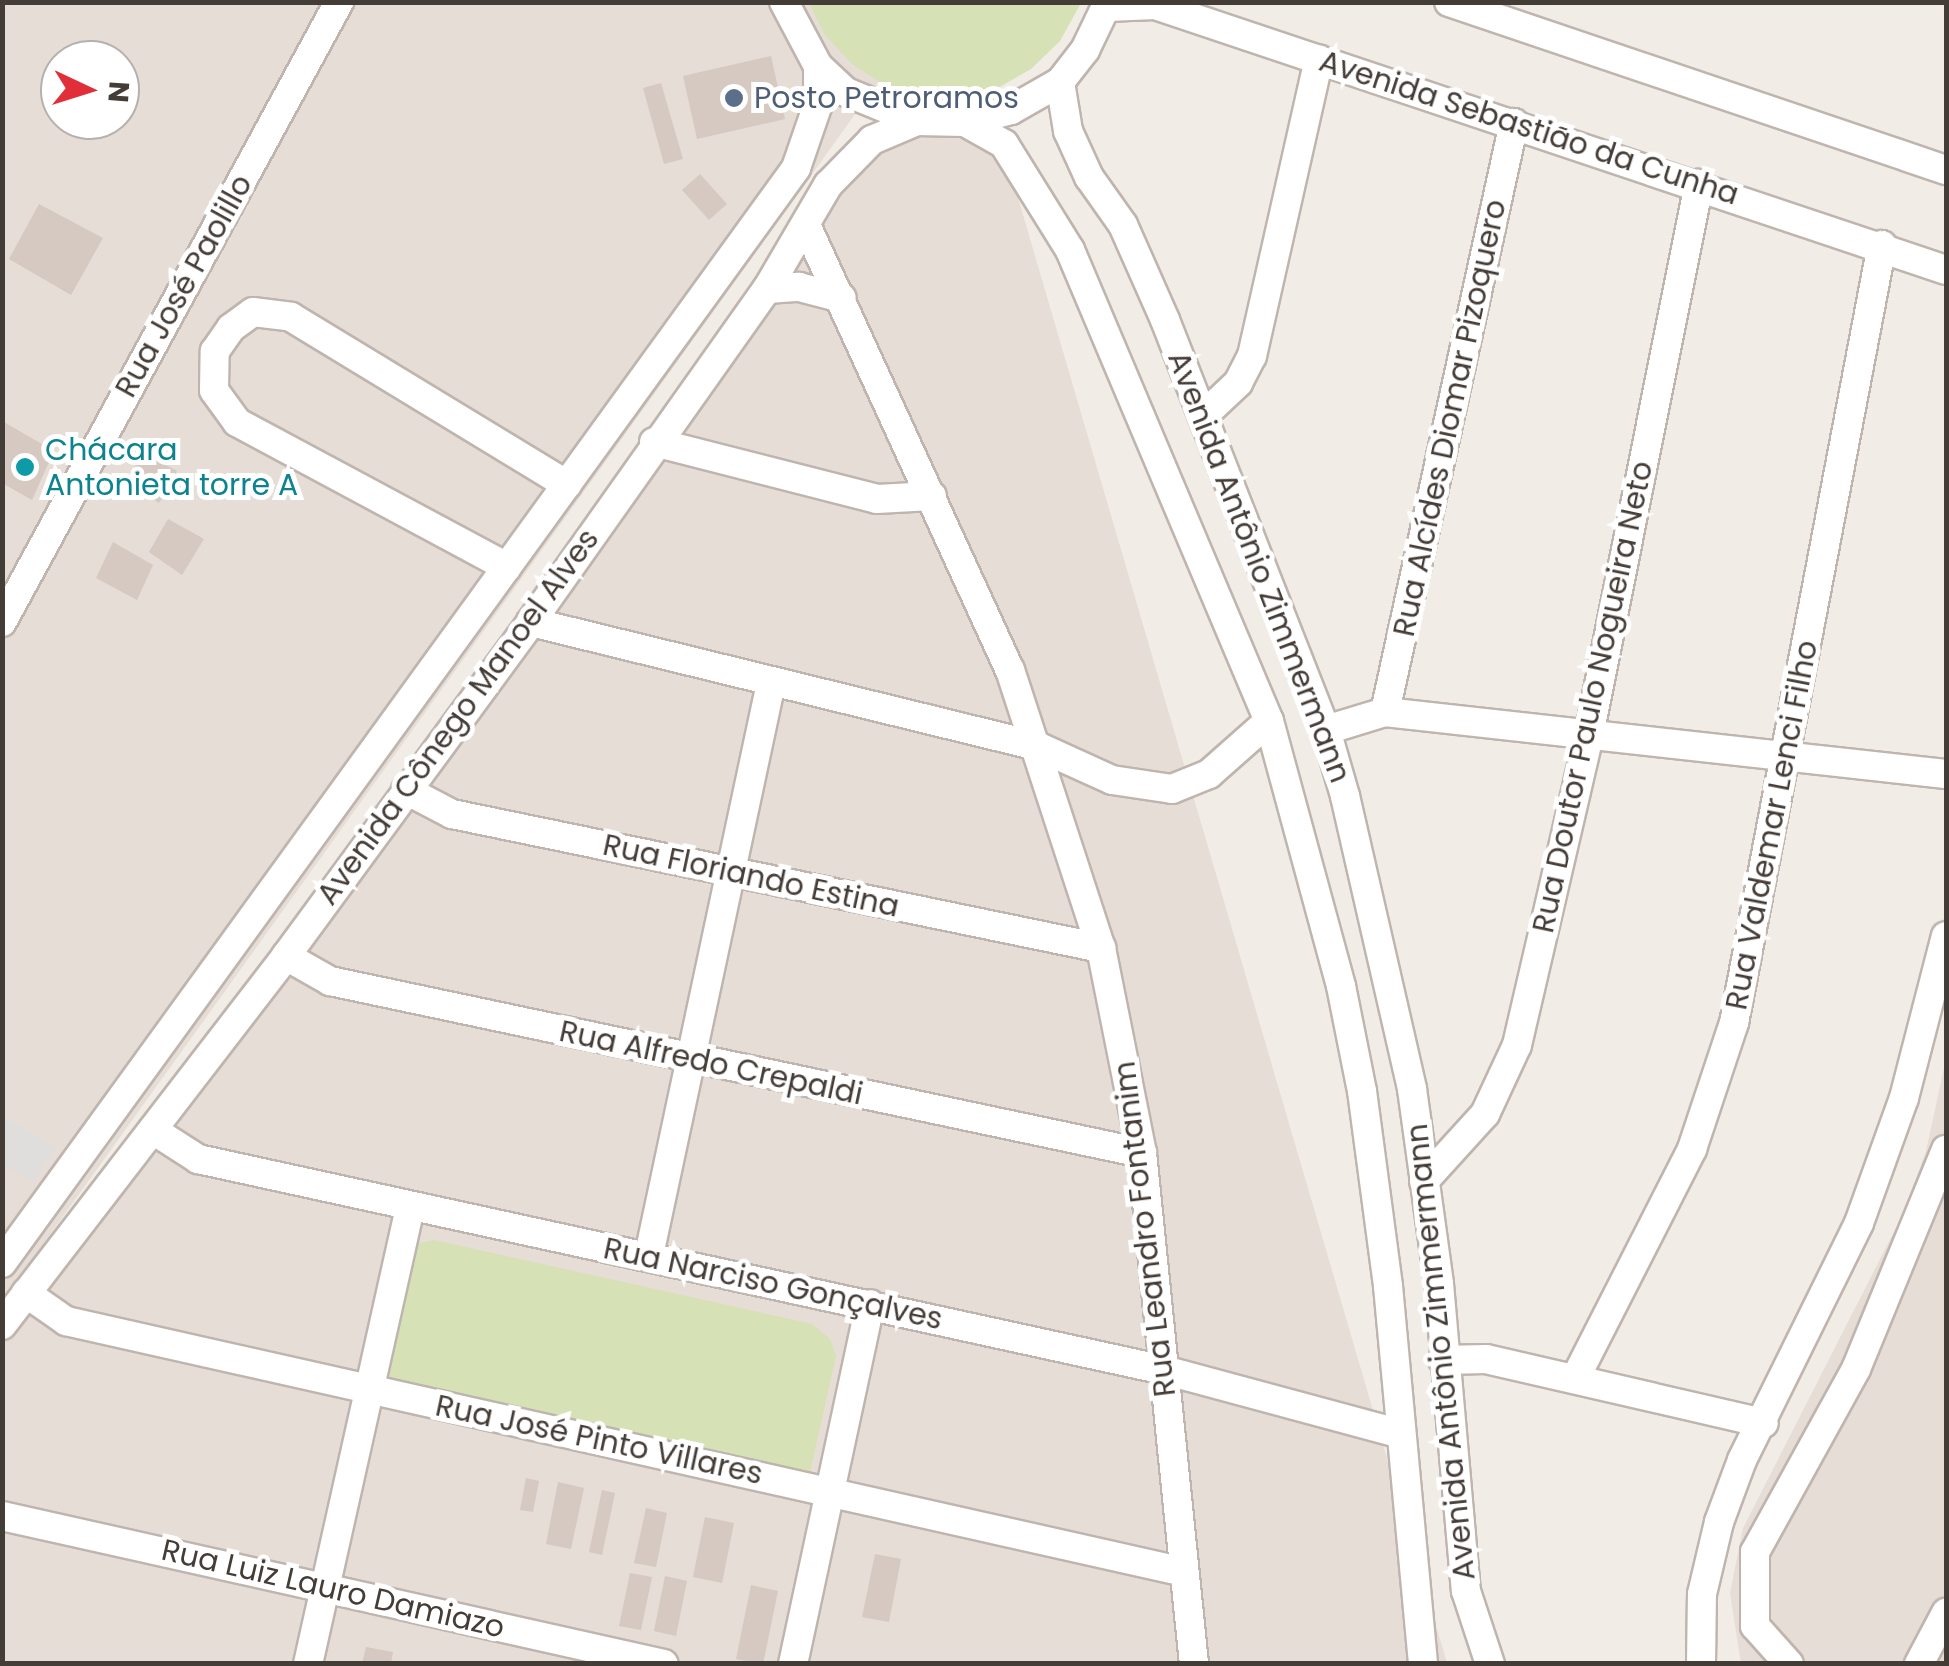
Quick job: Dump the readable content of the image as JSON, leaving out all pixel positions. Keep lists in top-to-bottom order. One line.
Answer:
{"streets":{"street":["Avenida Sebastião da Cunha","Rua José Paolillo","Rua Alcídes Diomar Pizoquero","Avenida Antônio Zimmermann","Rua Doutor Paulo Nogueira Neto","Avenida Cônego Manoel Alves","Rua Valdemar Lenci Filho","Rua Floriando Estina","Rua Alfredo Crepaldi","Rua Leandro Fontanim","Rua Narciso Gonçalves","Rua José Pinto Villares","Rua Luiz Lauro Damiazo"]},"crossings":[["Avenida Sebastião da Cunha","Rua Alcídes Diomar Pizoquero"],["Avenida Sebastião da Cunha","Rua Doutor Paulo Nogueira Neto"],["Avenida Sebastião da Cunha","Rua Valdemar Lenci Filho"],["Avenida Antônio Zimmermann","Rua Doutor Paulo Nogueira Neto"],["Avenida Antônio Zimmermann","Rua Narciso Gonçalves"],["Avenida Cônego Manoel Alves","Rua Floriando Estina"],["Avenida Cônego Manoel Alves","Rua Alfredo Crepaldi"],["Avenida Cônego Manoel Alves","Rua Leandro Fontanim"],["Avenida Cônego Manoel Alves","Rua Narciso Gonçalves"],["Avenida Cônego Manoel Alves","Rua José Pinto Villares"],["Rua Floriando Estina","Rua Leandro Fontanim"],["Rua Alfredo Crepaldi","Rua Leandro Fontanim"],["Rua Leandro Fontanim","Rua Narciso Gonçalves"],["Rua Leandro Fontanim","Rua José Pinto Villares"]],"places":["Posto Petroramos","Chácara Antonieta torre A"],"north":"right"}
